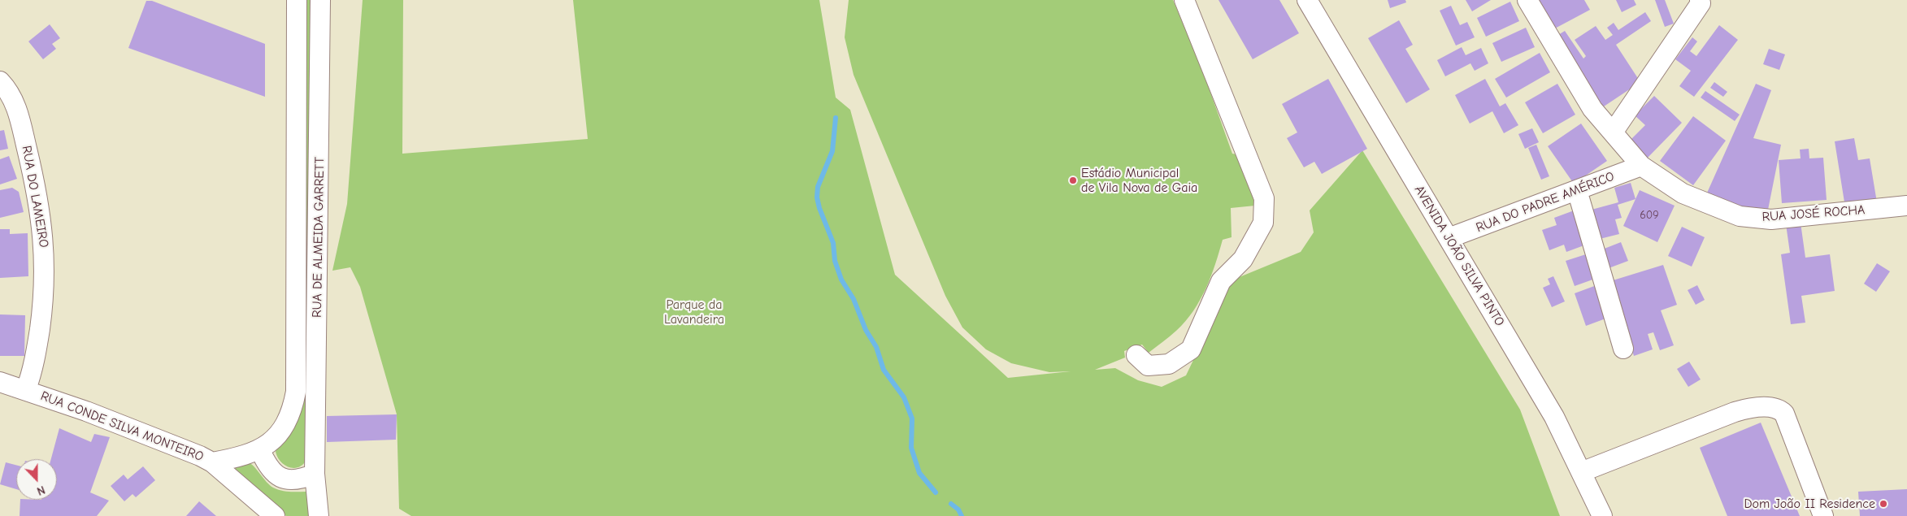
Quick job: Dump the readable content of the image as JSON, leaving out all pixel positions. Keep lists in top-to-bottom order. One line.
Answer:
{"streets":{"street":["RUA DO LAMEIRO","RUA DO PADRE AMÉRICO","RUA JOSÉ ROCHA","RUA DE ALMEIDA GARRETT","AVENIDA JOÃO SILVA PINTO","RUA CONDE SILVA MONTEIRO"]},"crossings":[["RUA DO LAMEIRO","RUA CONDE SILVA MONTEIRO"],["RUA DO PADRE AMÉRICO","RUA JOSÉ ROCHA"],["RUA DO PADRE AMÉRICO","AVENIDA JOÃO SILVA PINTO"],["RUA DE ALMEIDA GARRETT","RUA CONDE SILVA MONTEIRO"]],"parks":["Parque da Lavandeira"],"places":["Estádio Municipal de Vila Nova de Gaia","Dom João II Residence"],"house_numbers":["609"],"north":"bottom"}
